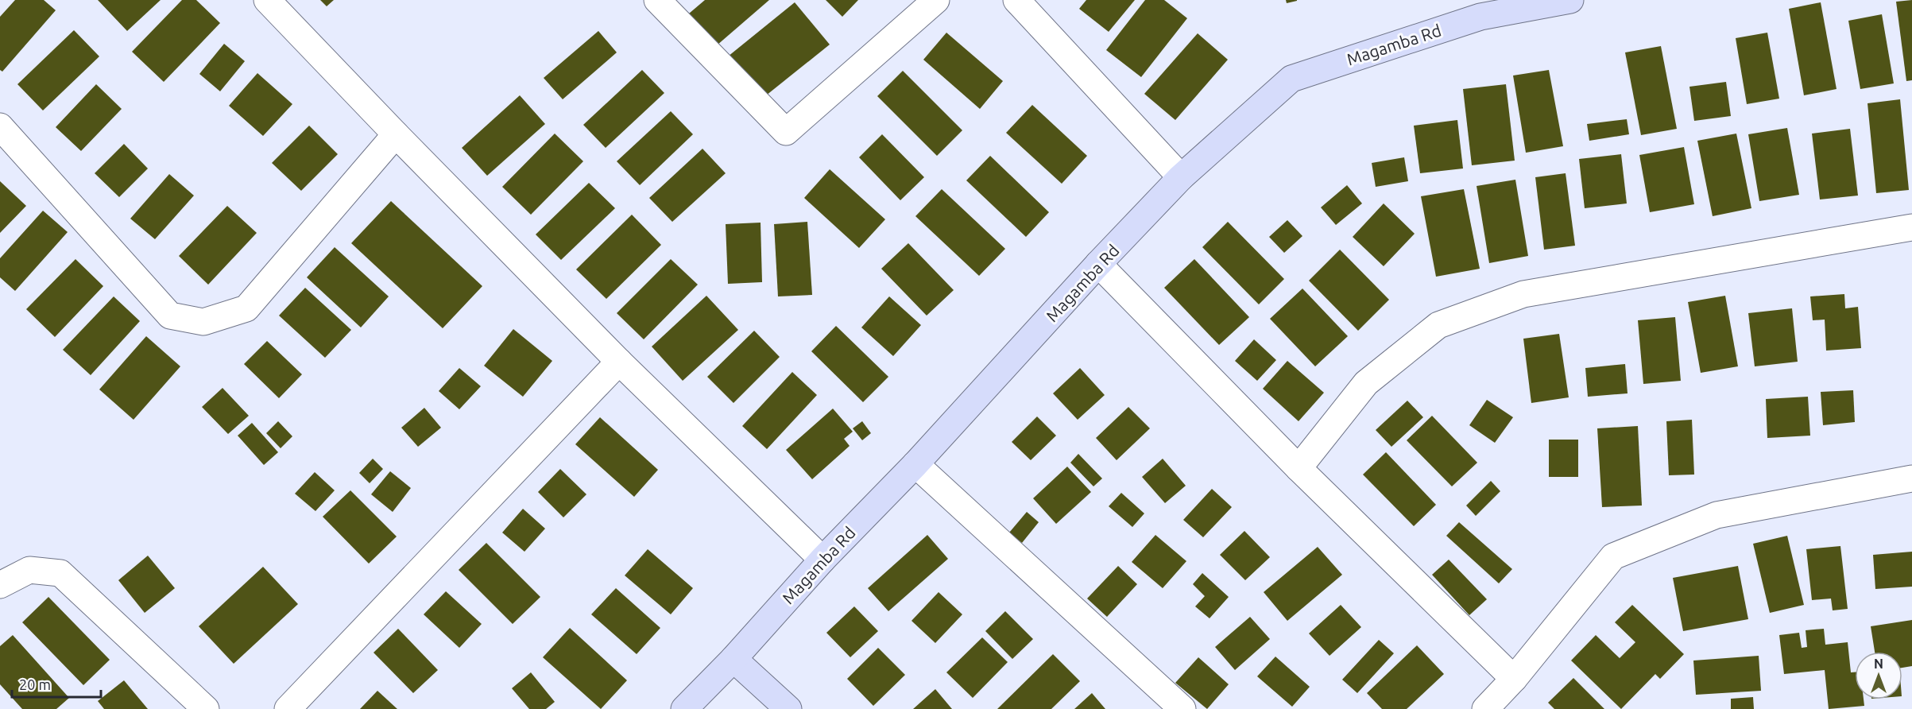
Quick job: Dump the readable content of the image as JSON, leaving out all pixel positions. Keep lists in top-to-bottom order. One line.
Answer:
{"streets":{"street":["Magamba Rd"]},"scale_bar":"20 m","north":"top"}
